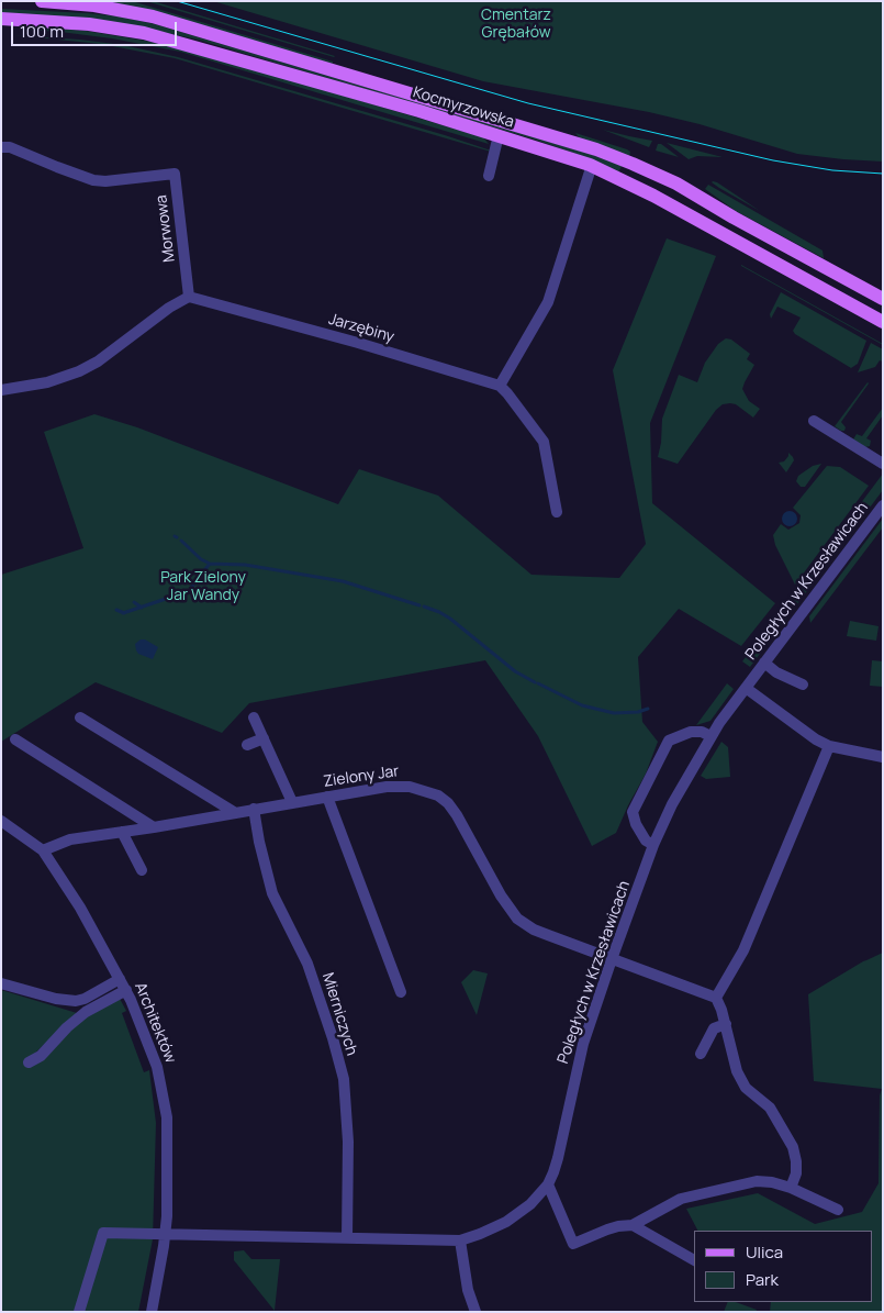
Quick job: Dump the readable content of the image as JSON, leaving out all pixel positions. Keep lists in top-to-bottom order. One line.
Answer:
{"streets":{"main road":["Kocmyrzowska"],"street":["Morwowa","Jarzębiny","Poległych w Krzesławicach","Zielony Jar","Mierniczych","Architektów"]},"crossings":[["Morwowa","Jarzębiny"],["Poległych w Krzesławicach","Zielony Jar"],["Poległych w Krzesławicach","Mierniczych"],["Poległych w Krzesławicach","Architektów"],["Zielony Jar","Mierniczych"],["Zielony Jar","Architektów"]],"parks":["Cmentarz Grębałów","Park Zielony Jar Wandy"],"legend":["Ulica","Park"],"scale_bar":"100 m"}
